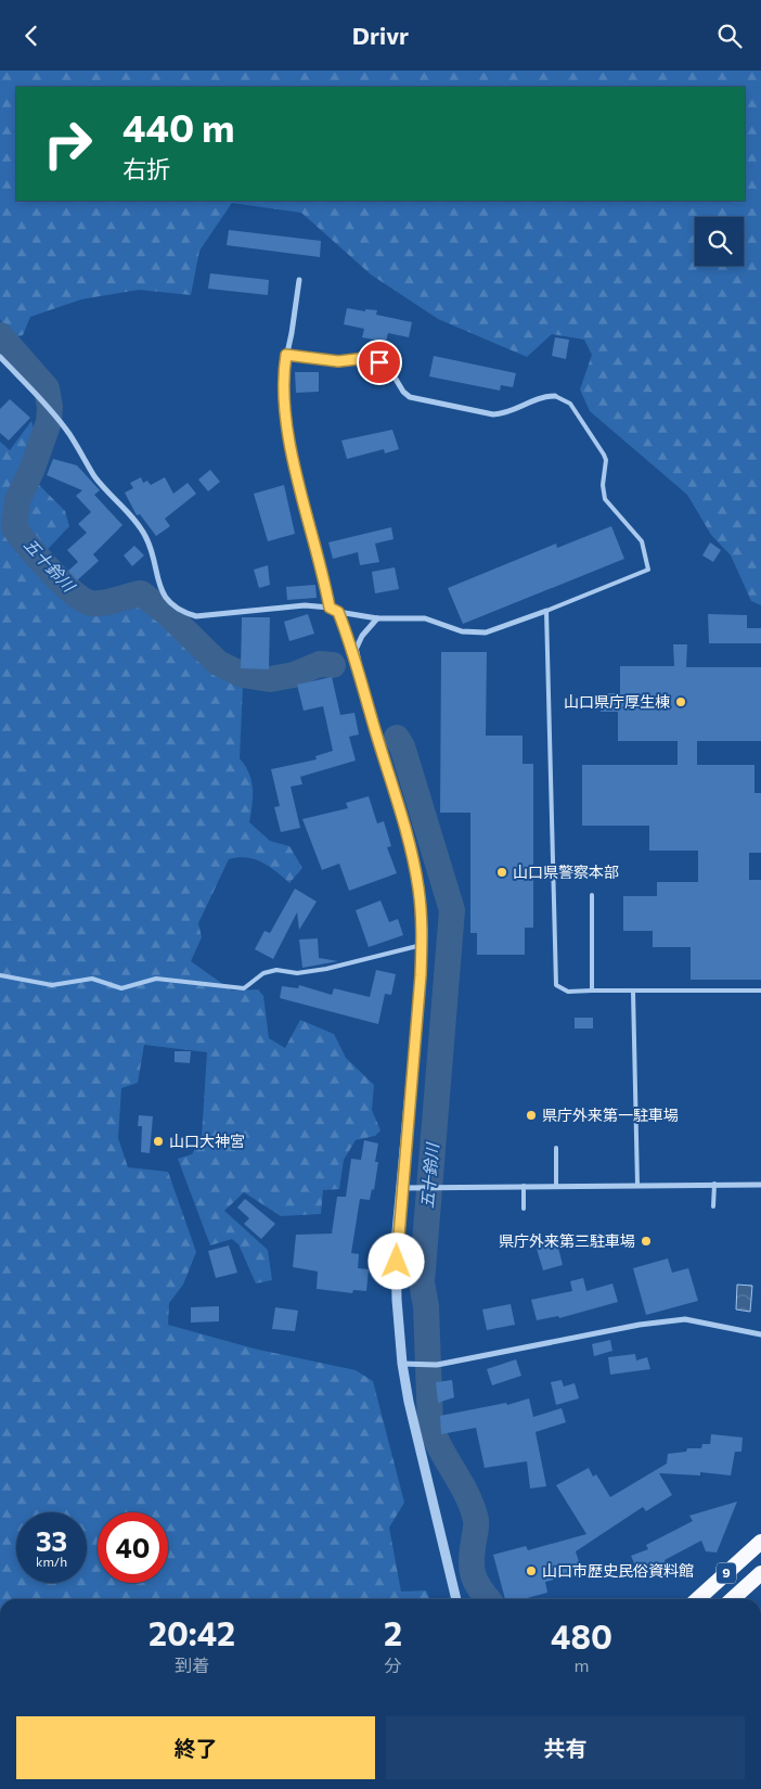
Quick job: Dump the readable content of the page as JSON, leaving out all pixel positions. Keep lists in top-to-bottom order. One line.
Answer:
{"streets":{"highway":["9"]},"water":["五十鈴川"],"places":["山口県庁厚生棟","山口県警察本部","県庁外来第一駐車場","山口大神宮","県庁外来第三駐車場","山口市歴史民俗資料館"],"page":{"header":"Drivr","turn":["440 m","右折"],"speed":"33 km/h","limit":"40","eta":["20:42","到着","2","分","480","m"],"buttons":["終了","共有"]}}
